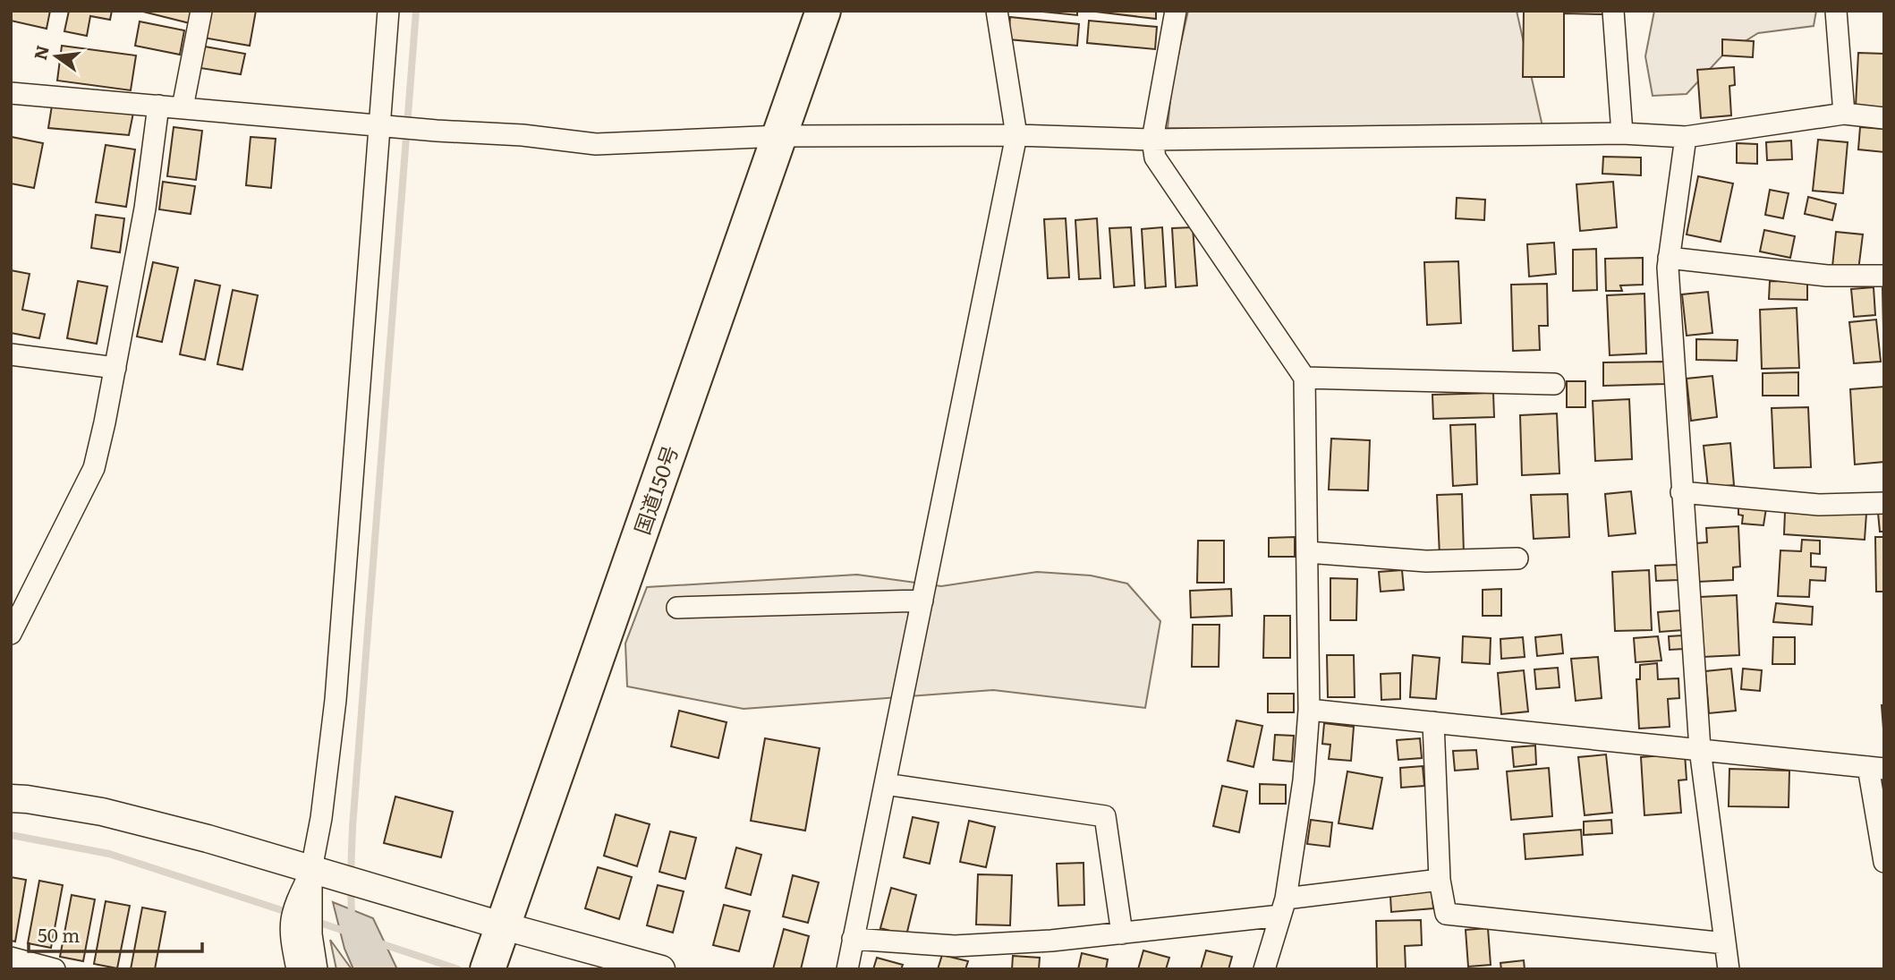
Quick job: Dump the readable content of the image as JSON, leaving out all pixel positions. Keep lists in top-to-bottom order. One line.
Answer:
{"streets":{"highway":["国道150号"]},"scale_bar":"50 m","north":"left"}
